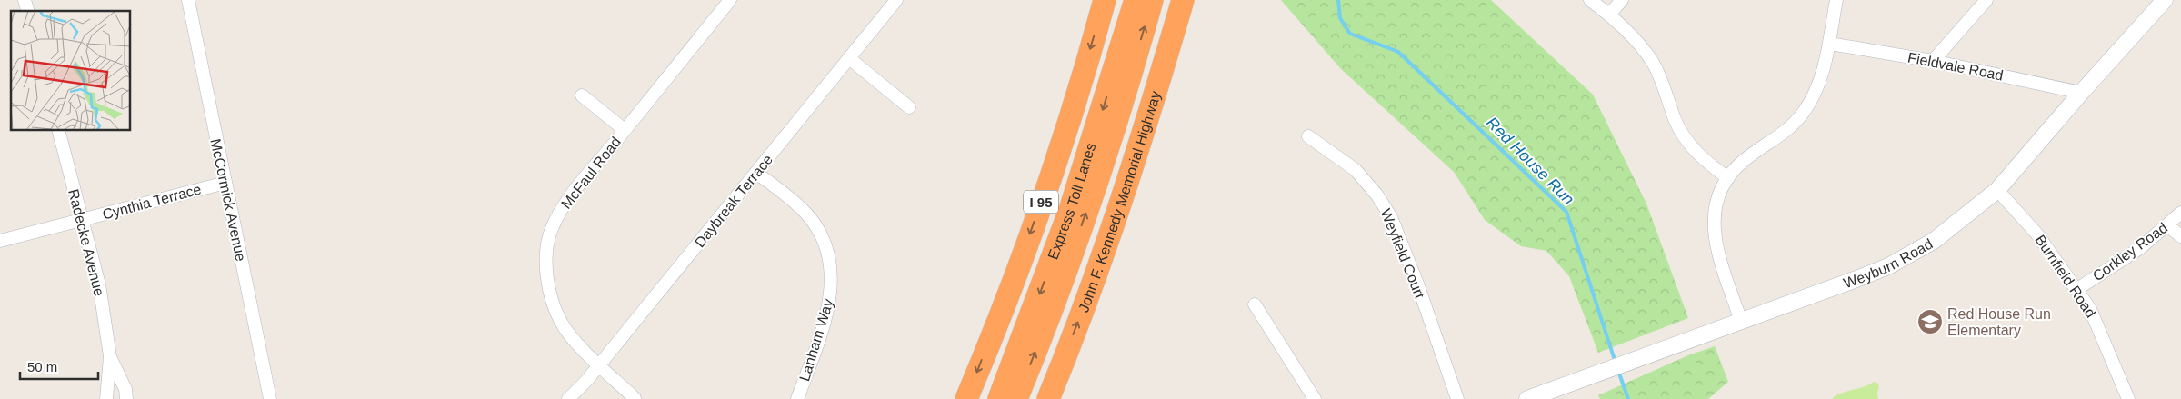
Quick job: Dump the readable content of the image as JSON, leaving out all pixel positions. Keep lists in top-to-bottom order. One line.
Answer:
{"streets":{"highway":["Express Toll Lanes","John F. Kennedy Memorial Highway","I 95"],"street":["Fieldvale Road","McFaul Road","McCormick Avenue","Daybreak Terrace","Cynthia Terrace","Radecke Avenue","Corkley Road","Weyfield Court","Weyburn Road","Burnfield Road","Lanham Way"]},"crossings":[["Fieldvale Road","Weyburn Road"],["McFaul Road","Daybreak Terrace"],["McCormick Avenue","Cynthia Terrace"],["Daybreak Terrace","Lanham Way"],["Cynthia Terrace","Radecke Avenue"],["Corkley Road","Burnfield Road"],["Weyburn Road","Burnfield Road"]],"water":["Red House Run"],"places":{"school or university":["Red House Run Elementary"]},"scale_bar":"50 m"}
